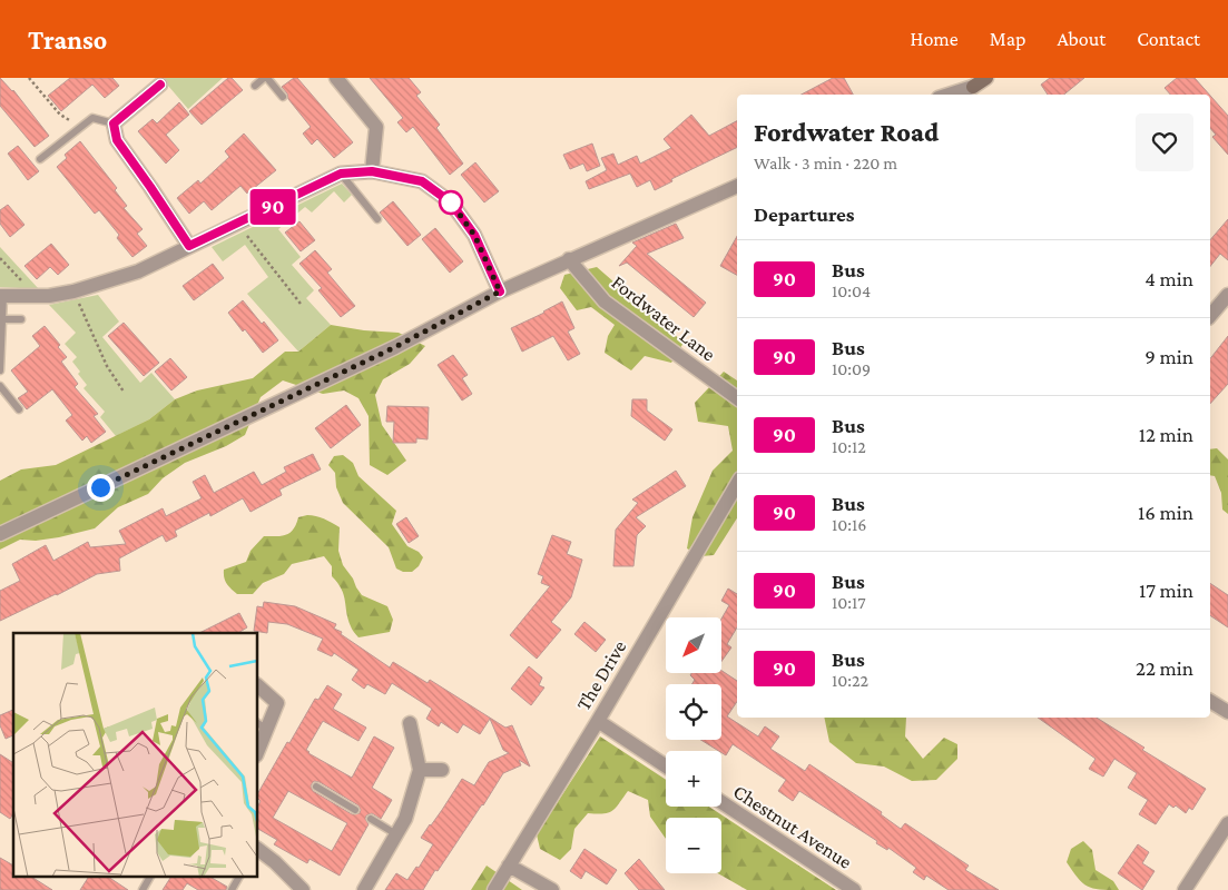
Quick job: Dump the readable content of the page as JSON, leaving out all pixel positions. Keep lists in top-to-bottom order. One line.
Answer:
{"streets":{"street":["Fordwater Lane","The Drive","Chestnut Avenue"]},"lines":["bus line 90"],"north":"bottom left","page":{"header":"Transo","nav":["Home","Map","About","Contact"],"on_map":"90","heading":[["Fordwater Road","Walk · 3 min · 220 m"],"Departures"],"list":[{"mark":"90","name":"Bus","note":"10:04","value":"4 min"},{"mark":"90","name":"Bus","note":"10:09","value":"9 min"},{"mark":"90","name":"Bus","note":"10:12","value":"12 min"},{"mark":"90","name":"Bus","note":"10:16","value":"16 min"},{"mark":"90","name":"Bus","note":"10:17","value":"17 min"},{"mark":"90","name":"Bus","note":"10:22","value":"22 min"}],"map_buttons":["+","−"]}}
